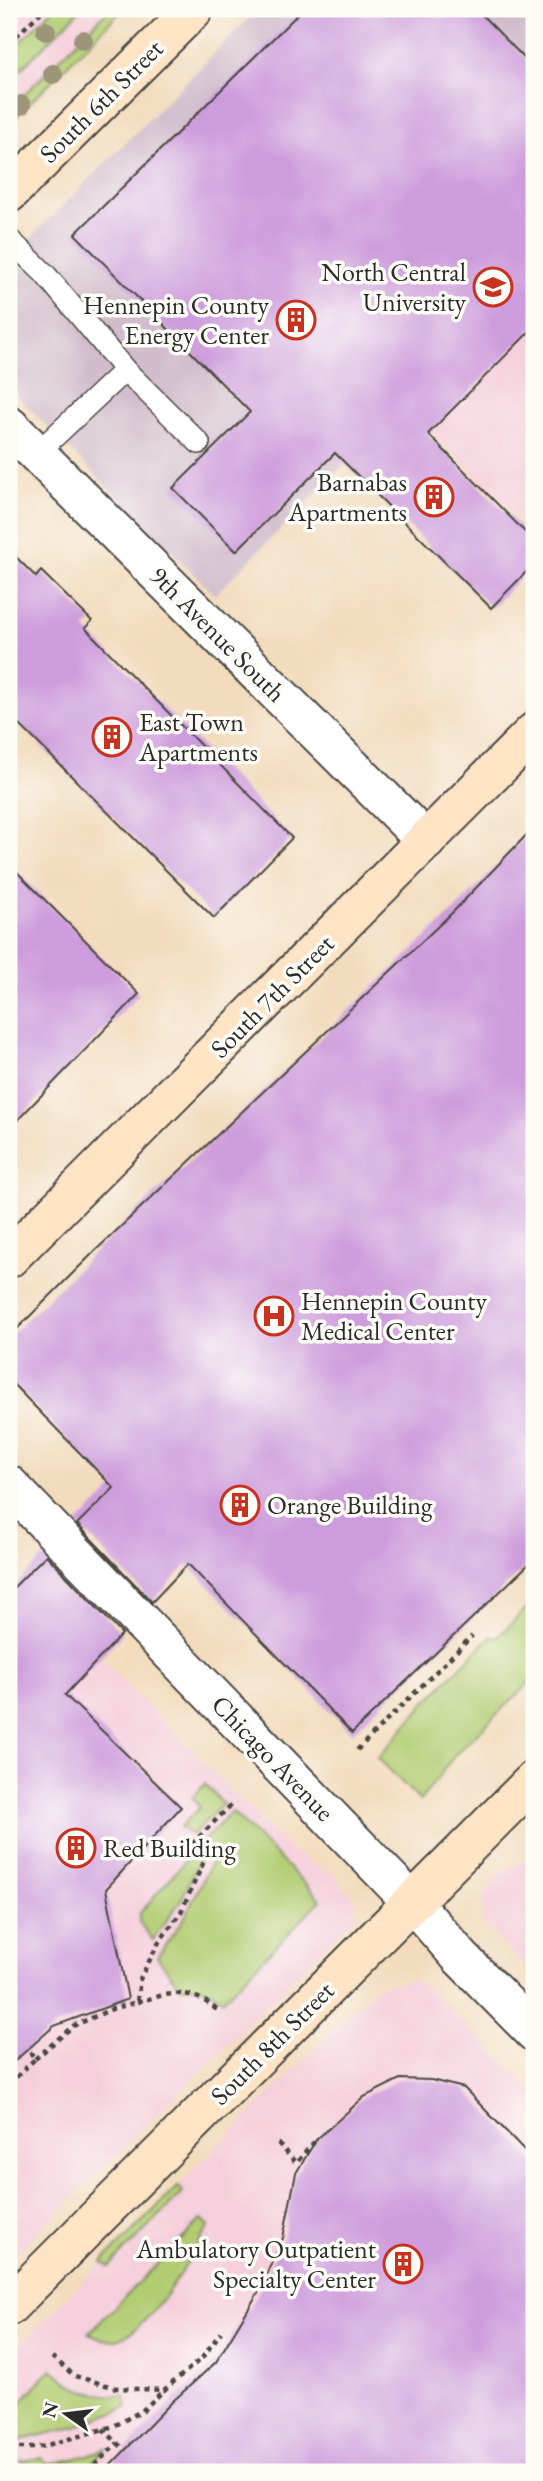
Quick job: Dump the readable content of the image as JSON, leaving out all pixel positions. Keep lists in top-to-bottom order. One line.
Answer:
{"streets":{"main road":["South 6th Street","South 7th Street","South 8th Street"],"street":["9th Avenue South","Chicago Avenue"]},"crossings":[["9th Avenue South","South 7th Street"],["Chicago Avenue","South 8th Street"]],"places":{"school or university":["North Central University"],"building":["Hennepin County Energy Center","Barnabas Apartments","East Town Apartments","Orange Building","Red Building","Ambulatory Outpatient Specialty Center"],"hospital":["Hennepin County Medical Center"]},"north":"left"}
